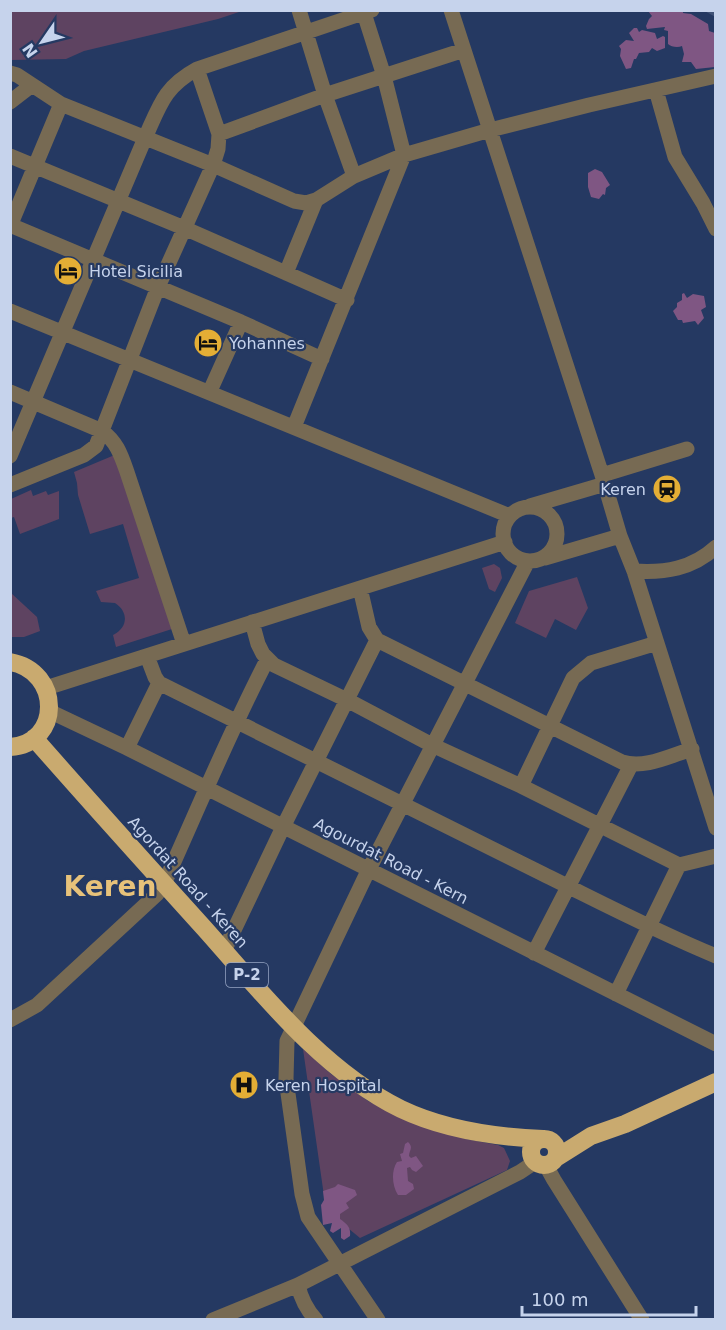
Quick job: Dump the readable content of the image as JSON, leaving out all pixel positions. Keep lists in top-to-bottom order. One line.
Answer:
{"streets":{"highway":["Agordat Road - Keren","P-2"],"street":["Agourdat Road - Kern"]},"crossings":[["Agordat Road - Keren","P-2"]],"districts":["Keren"],"places":{"hotel":["Hotel Sicilia","Yohannes"],"station":["Keren"],"hospital":["Keren Hospital"]},"scale_bar":"100 m","north":"bottom left"}
